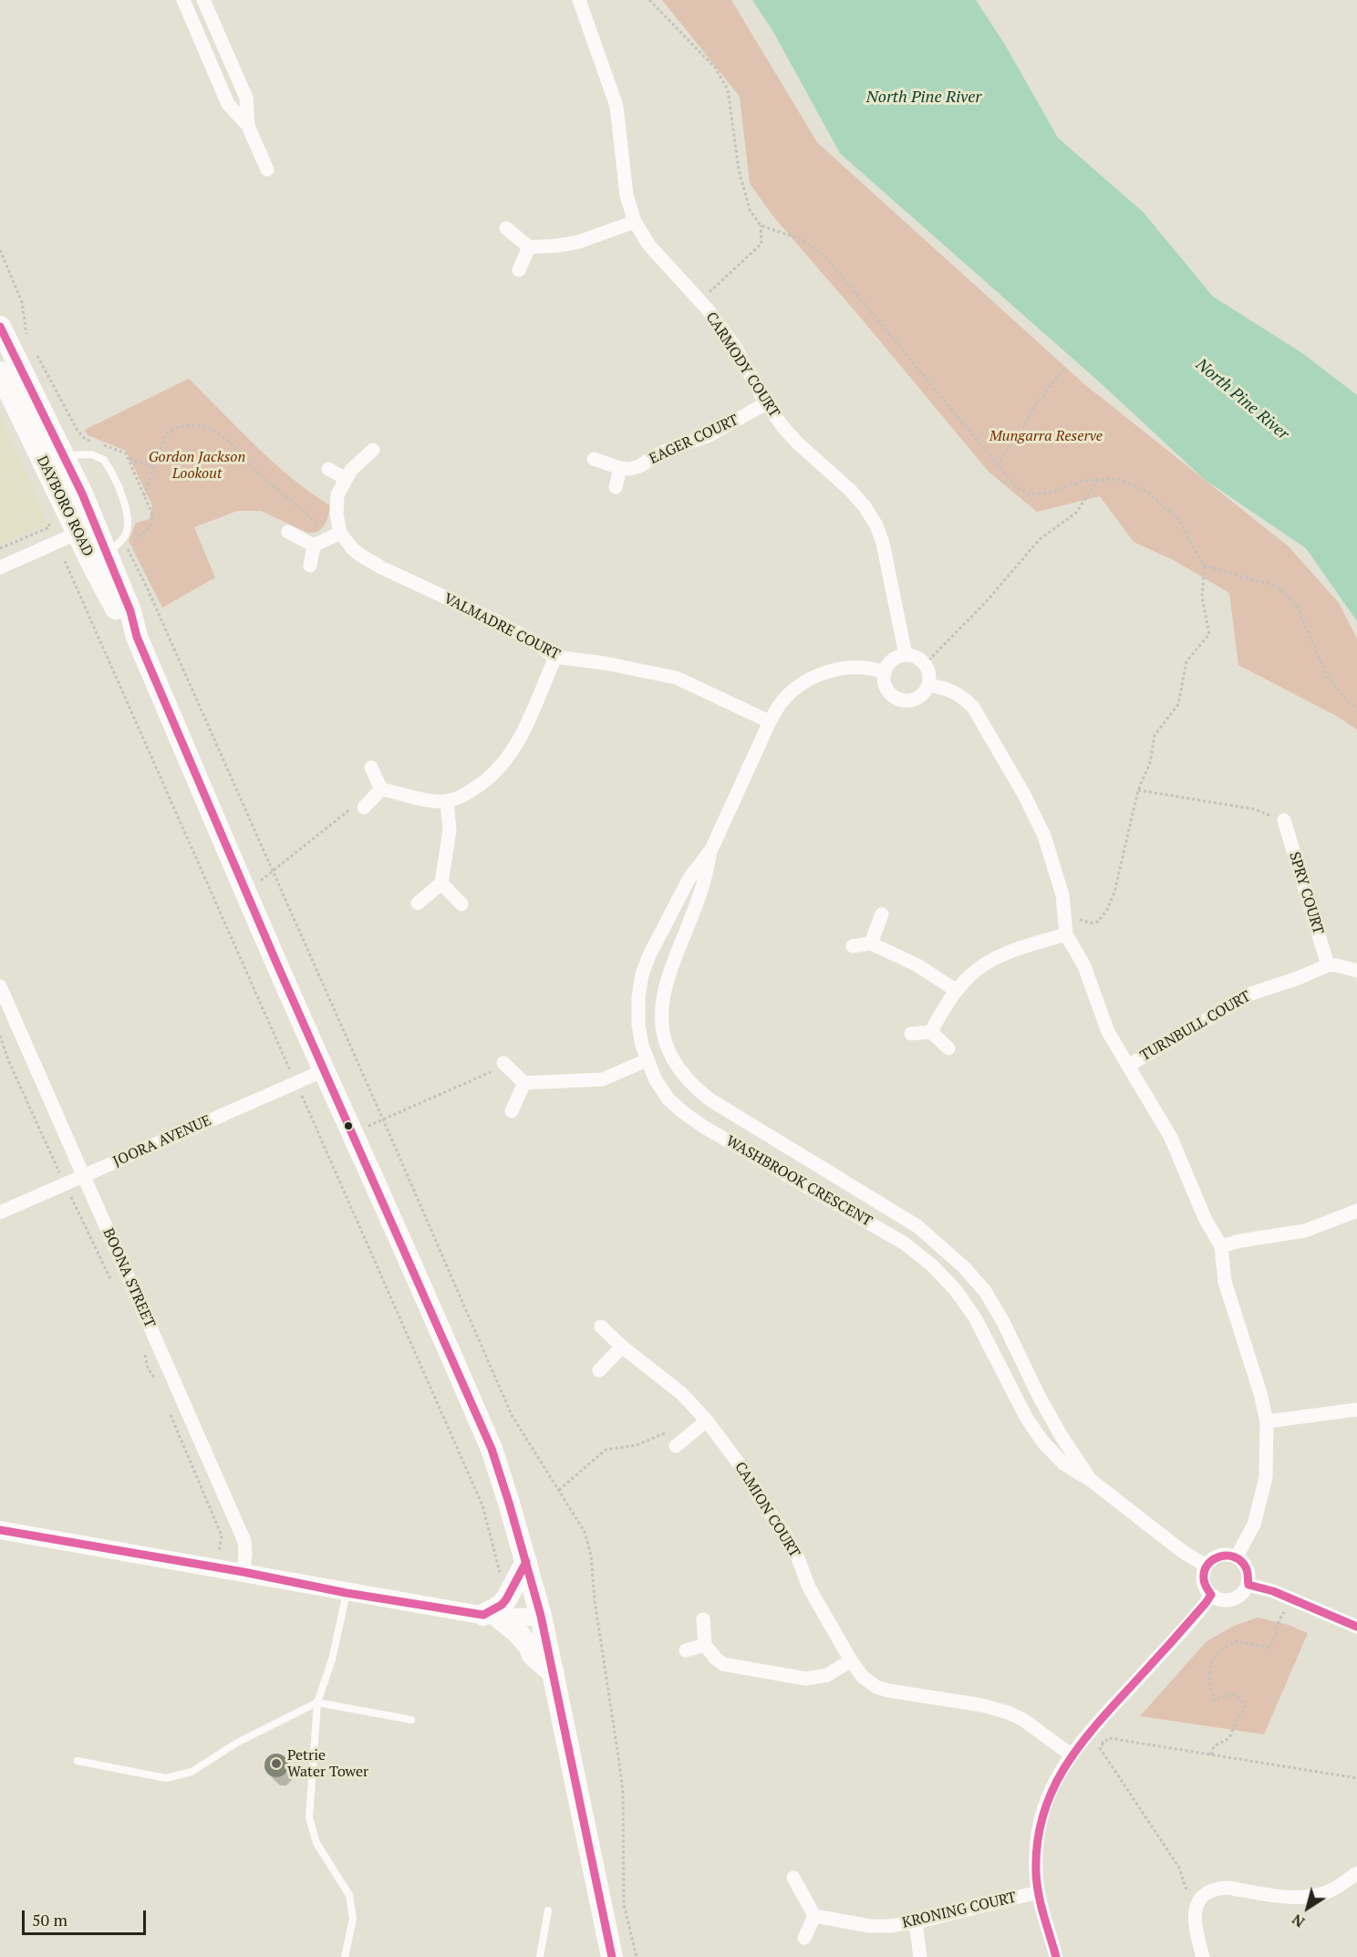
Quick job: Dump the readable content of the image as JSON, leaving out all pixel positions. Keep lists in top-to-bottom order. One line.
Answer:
{"streets":{"main road":["DAYBORO ROAD"],"street":["CARMODY COURT","EAGER COURT","VALMADRE COURT","SPRY COURT","TURNBULL COURT","JOORA AVENUE","WASHBROOK CRESCENT","BOONA STREET","CAMION COURT","KRONING COURT"]},"crossings":[["CARMODY COURT","EAGER COURT"],["CARMODY COURT","WASHBROOK CRESCENT"],["DAYBORO ROAD","JOORA AVENUE"],["VALMADRE COURT","WASHBROOK CRESCENT"],["SPRY COURT","TURNBULL COURT"],["JOORA AVENUE","BOONA STREET"]],"water":["North Pine River"],"parks":["Mungarra Reserve","Gordon Jackson Lookout"],"places":["Petrie Water Tower"],"scale_bar":"50 m","north":"bottom left"}
